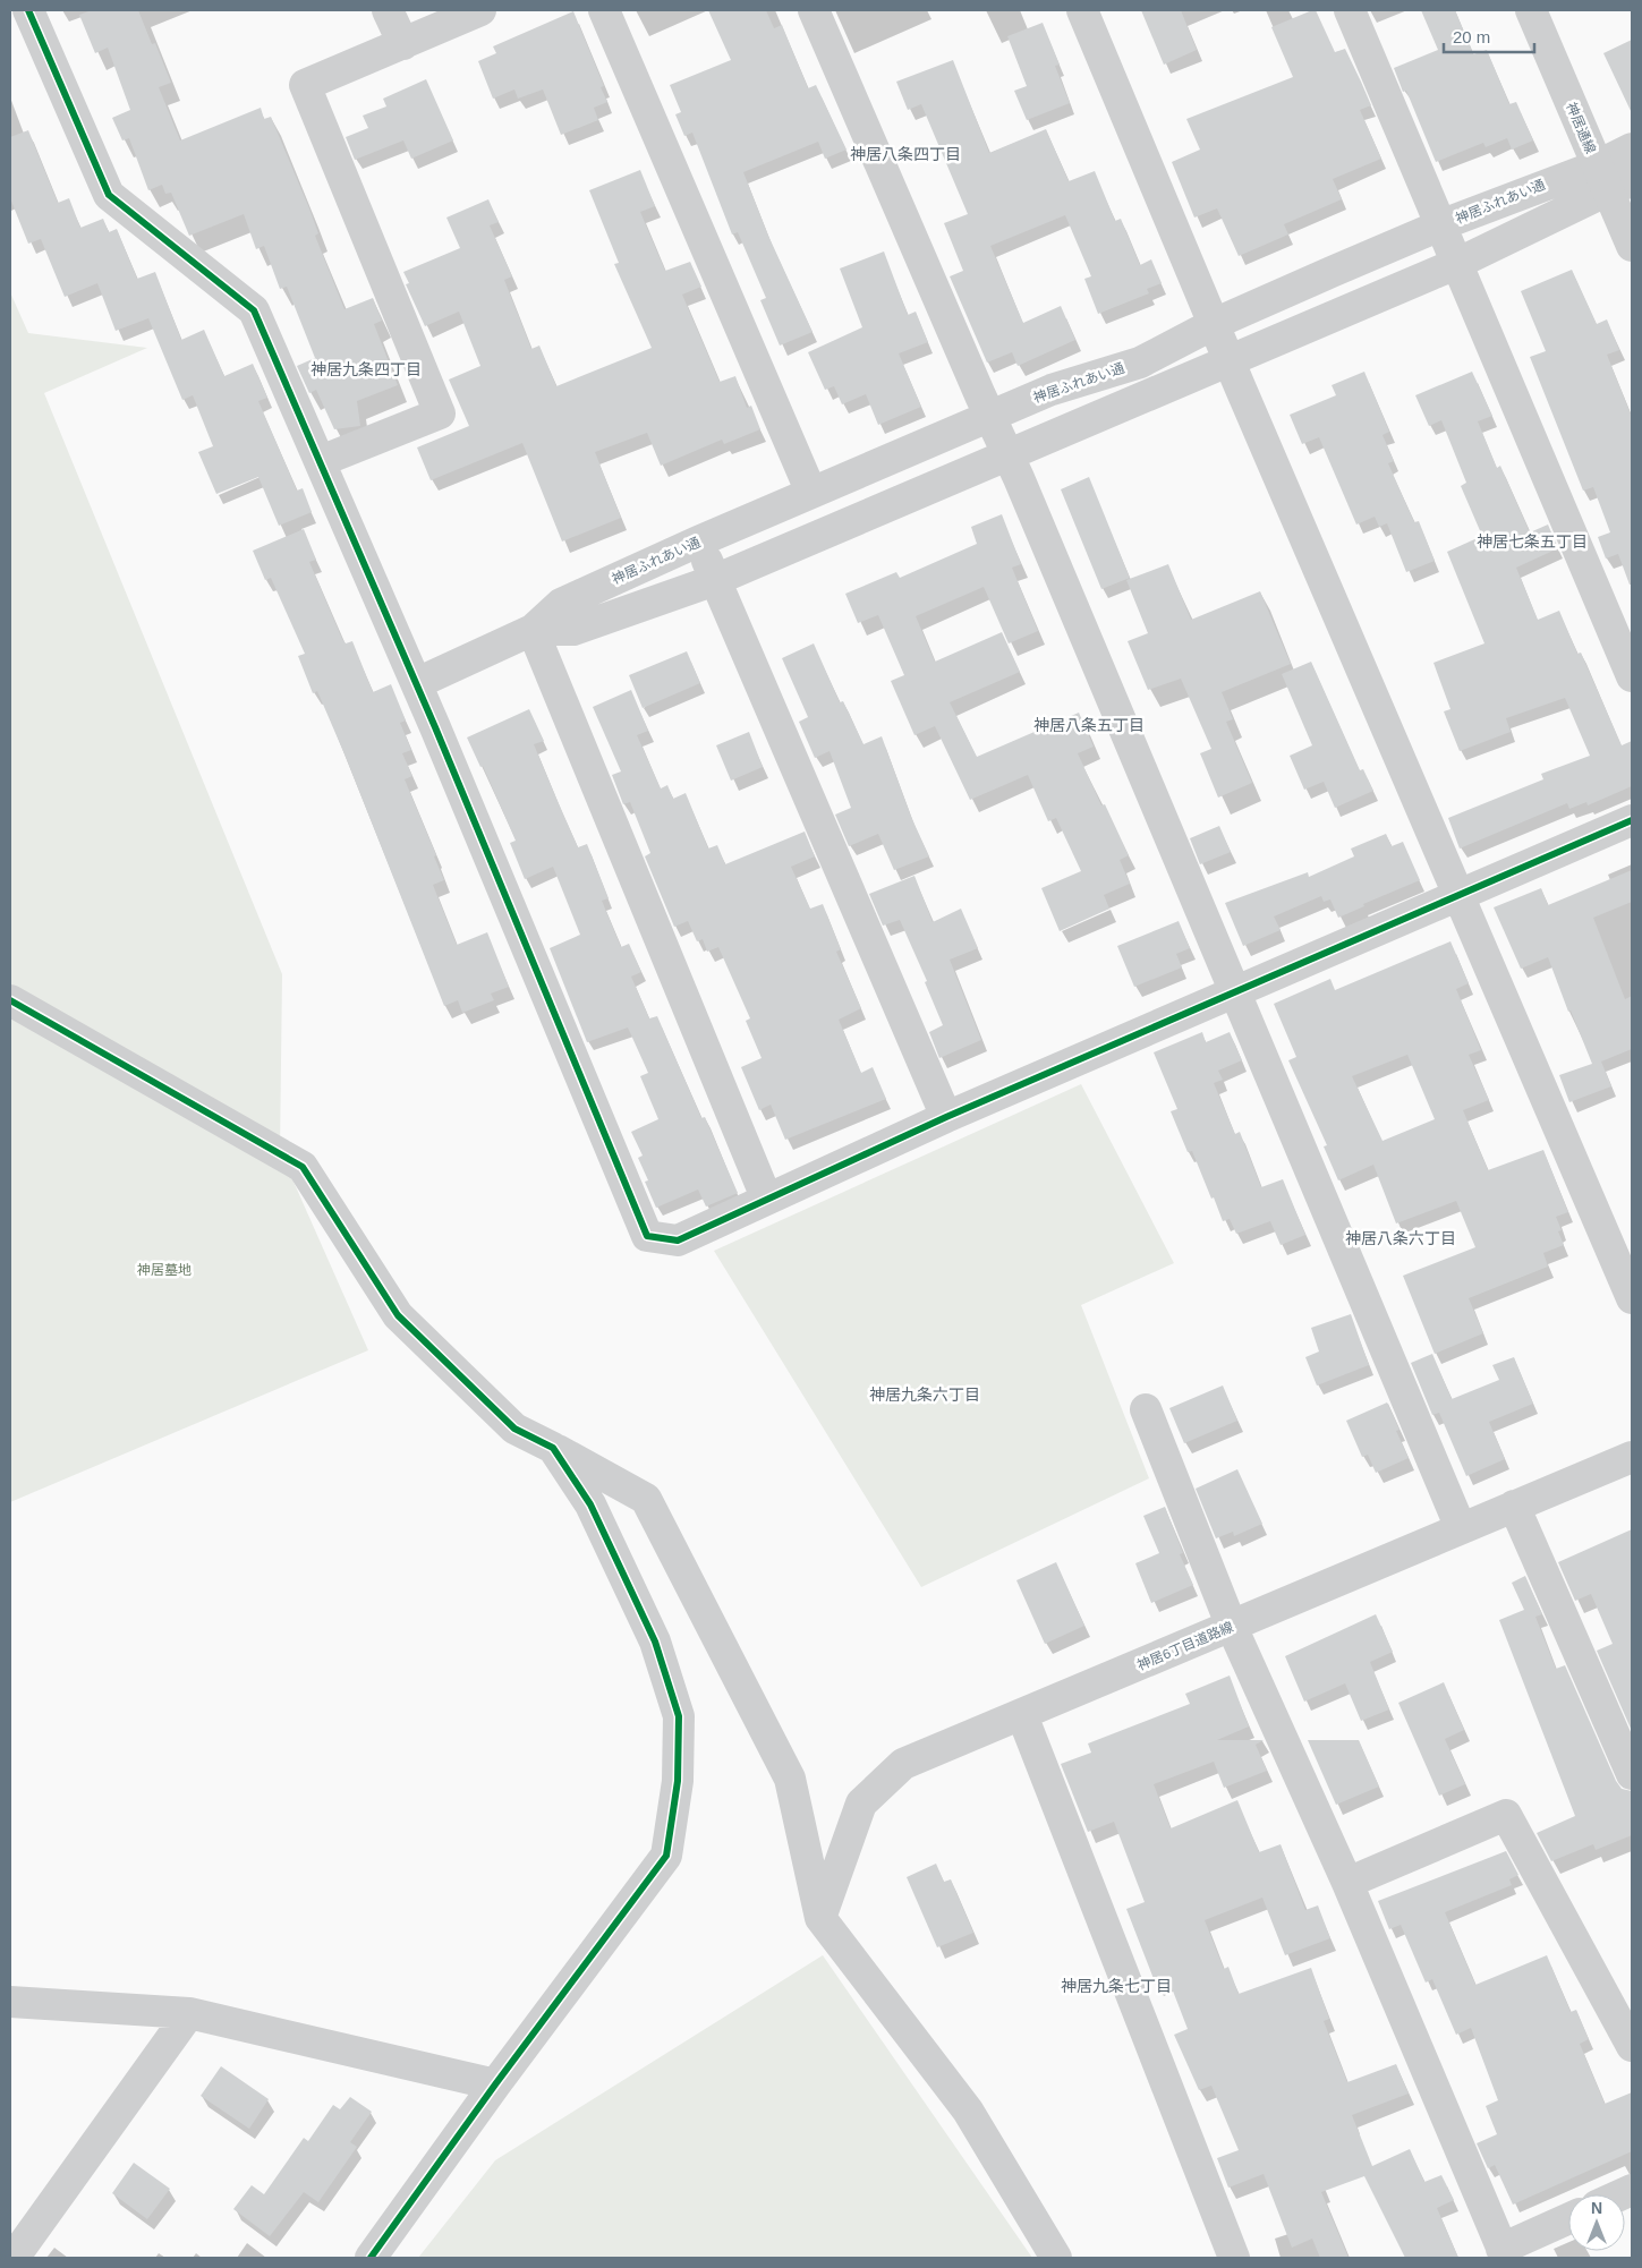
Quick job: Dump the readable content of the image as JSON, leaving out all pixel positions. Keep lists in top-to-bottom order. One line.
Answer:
{"streets":{"street":["神居通線","神居ふれあい通","神居6丁目道路線"]},"crossings":[["神居通線","神居ふれあい通"]],"districts":["神居八条四丁目","神居九条四丁目","神居七条五丁目","神居八条五丁目","神居八条六丁目","神居九条六丁目","神居九条七丁目"],"parks":["神居墓地"],"scale_bar":"20 m","north":"top"}
